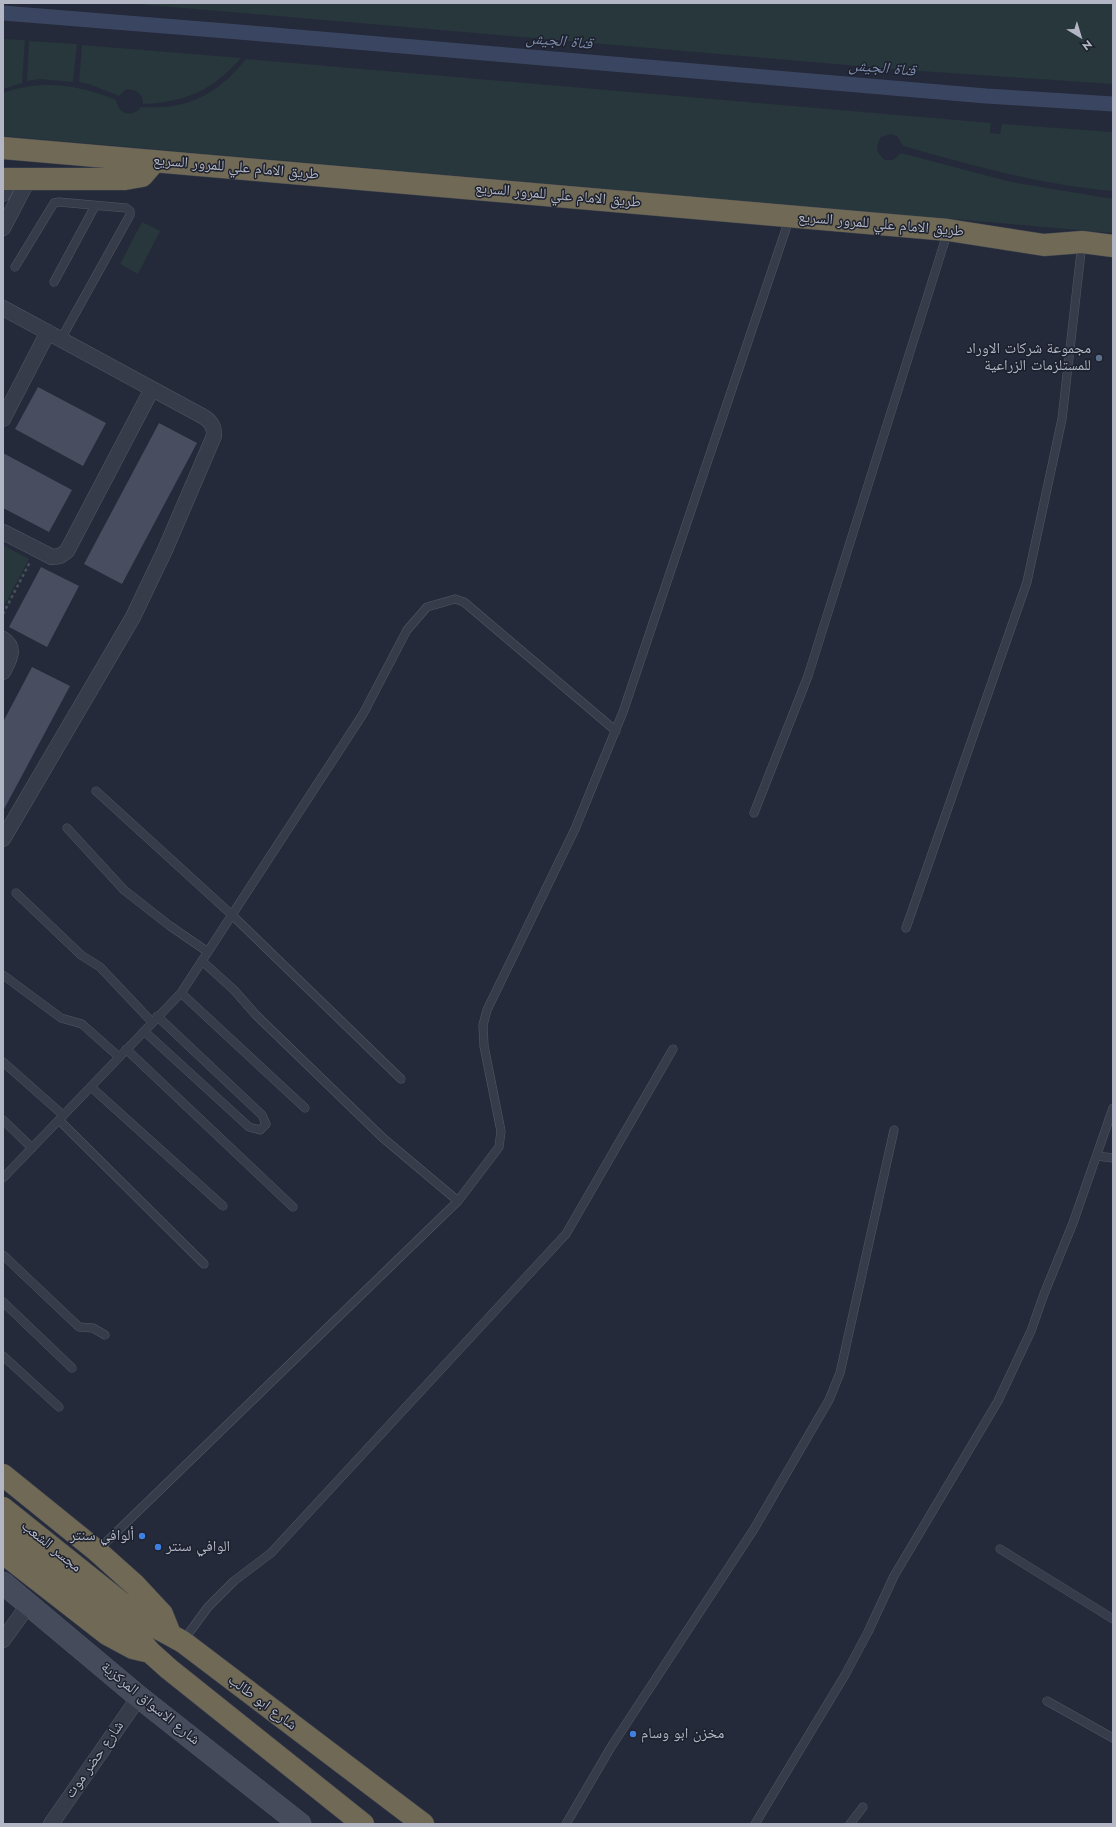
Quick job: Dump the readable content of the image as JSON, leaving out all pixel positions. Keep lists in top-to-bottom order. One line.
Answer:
{"streets":{"highway":["طريق الامام علي للمرور السريع","مجسر الشعب","شارع ابو طالب"],"street":["شارع الاسواق المركزية","شارع حضر موت"]},"crossings":[["مجسر الشعب","شارع ابو طالب"],["شارع الاسواق المركزية","شارع حضر موت"]],"water":["قناة الجيش"],"places":["مجموعة شركات الاوراد للمستلزمات الزراعية","ألوافي سنتر","الوافي سنتر","مخزن ابو وسام"],"north":"bottom right"}
